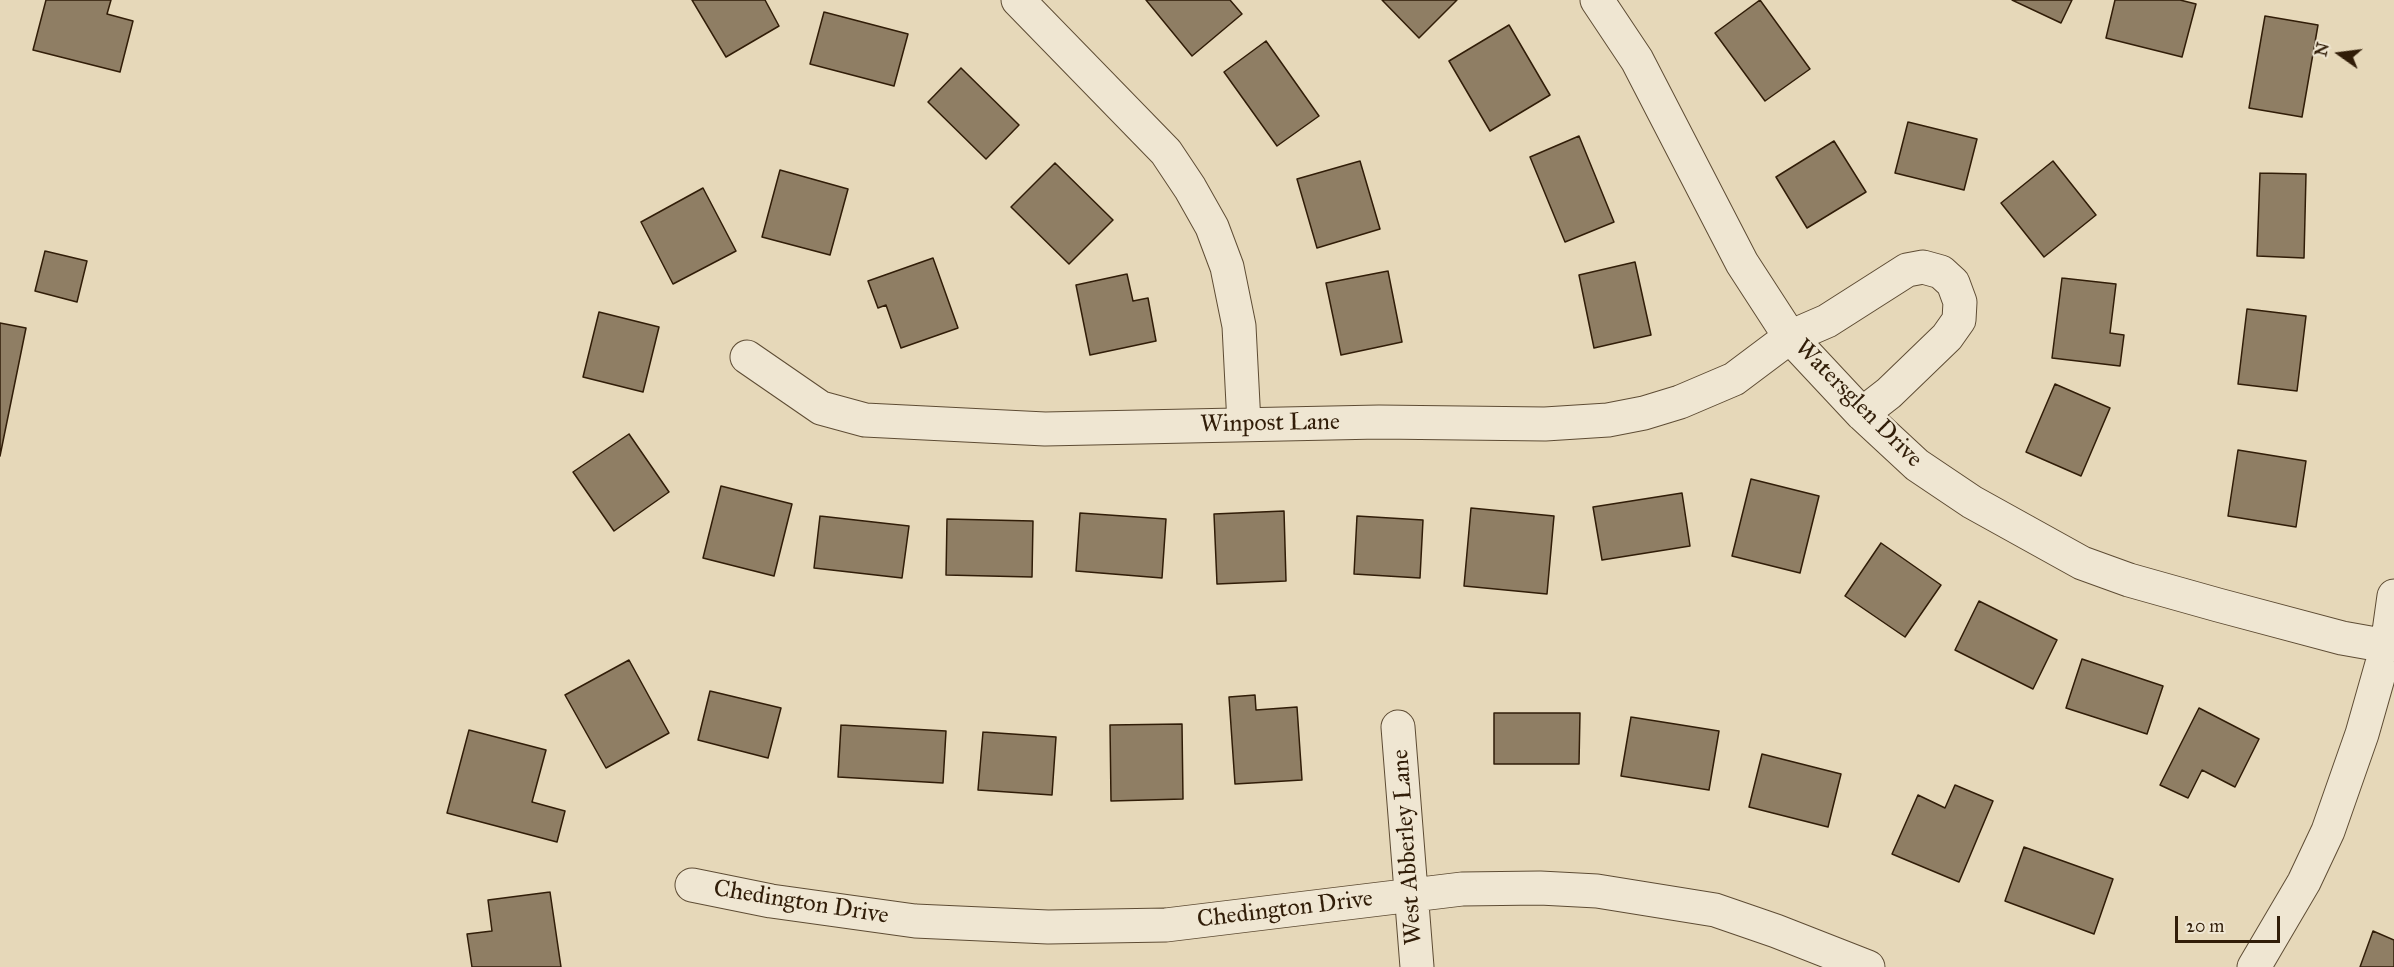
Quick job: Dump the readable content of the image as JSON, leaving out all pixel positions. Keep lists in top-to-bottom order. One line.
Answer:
{"streets":{"street":["Watersglen Drive","Winpost Lane","West Abberley Lane","Chedington Drive"]},"crossings":[["Watersglen Drive","Winpost Lane"],["West Abberley Lane","Chedington Drive"]],"scale_bar":"20 m","north":"left"}
